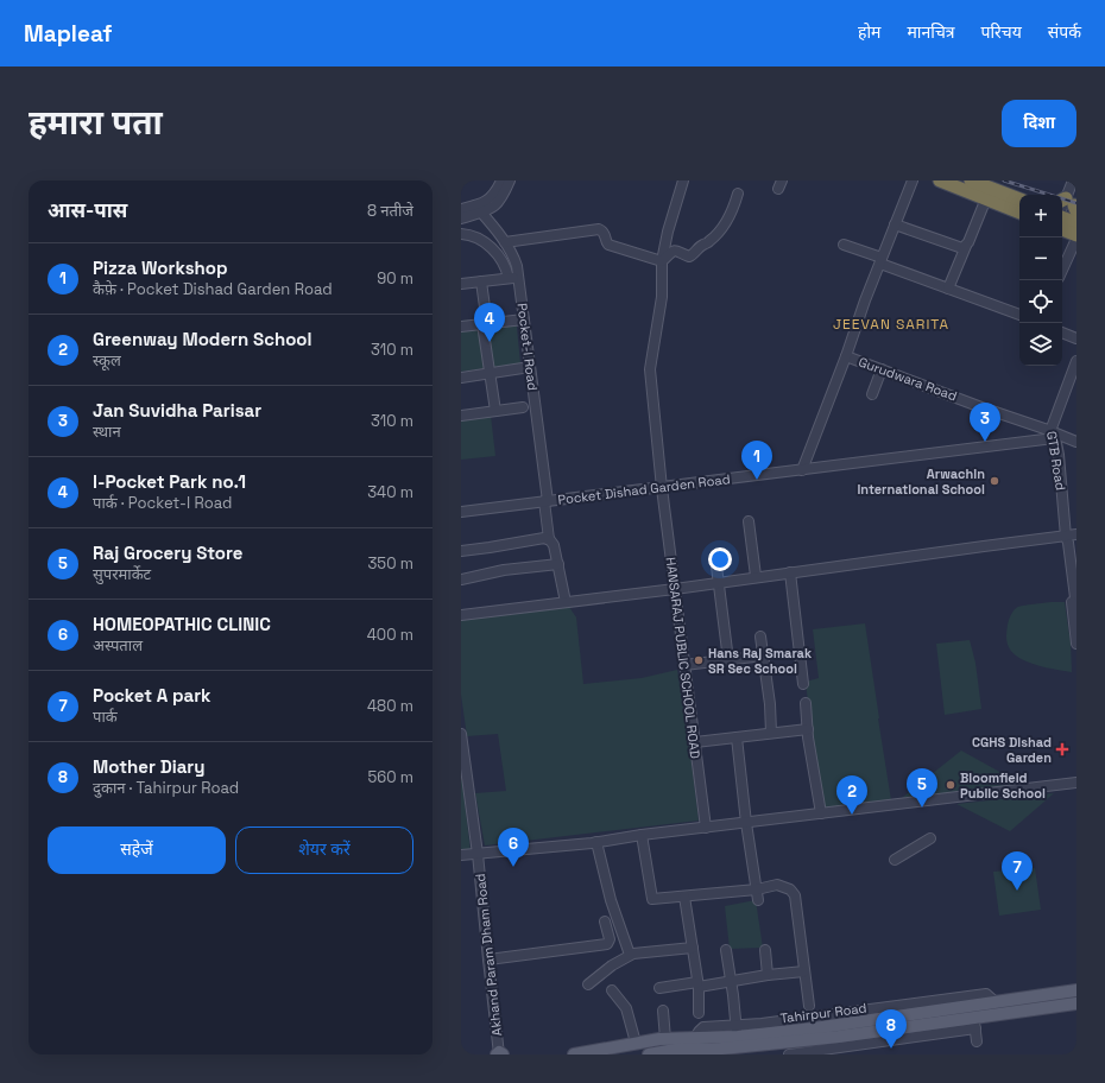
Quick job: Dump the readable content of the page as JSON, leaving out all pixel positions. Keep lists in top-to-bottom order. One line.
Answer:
{"streets":{"main road":["Tahirpur Road"],"street":["Pocket-I Road","Gurudwara Road","GTB Road","Pocket Dishad Garden Road","HANSARAJ PUBLIC SCHOOL ROAD","Akhand Param Dham Road"]},"crossings":[["Pocket-I Road","Pocket Dishad Garden Road"],["Gurudwara Road","GTB Road"],["Gurudwara Road","Pocket Dishad Garden Road"],["GTB Road","Pocket Dishad Garden Road"],["Pocket Dishad Garden Road","HANSARAJ PUBLIC SCHOOL ROAD"]],"districts":["JEEVAN SARITA"],"places":{"other":["Arwachin International School","Hans Raj Smarak SR Sec School","Bloomfield Public School"],"health":["CGHS Dishad Garden"]},"page":{"header":"Mapleaf","nav":["होम","मानचित्र","परिचय","संपर्क"],"buttons":["दिशा",["सहेजें","शेयर करें"]],"title":"हमारा पता","heading":["आस-पास","8 नतीजे"],"map_buttons":["+","−"],"list":[{"mark":"1","name":"Pizza Workshop","note":"कैफ़े · Pocket Dishad Garden Road","value":"90 m"},{"mark":"2","name":"Greenway Modern School","note":"स्कूल","value":"310 m"},{"mark":"3","name":"Jan Suvidha Parisar","note":"स्थान","value":"310 m"},{"mark":"4","name":"I-Pocket Park no.1","note":"पार्क · Pocket-I Road","value":"340 m"},{"mark":"5","name":"Raj Grocery Store","note":"सुपरमार्केट","value":"350 m"},{"mark":"6","name":"HOMEOPATHIC CLINIC","note":"अस्पताल","value":"400 m"},{"mark":"7","name":"Pocket A park","note":"पार्क","value":"480 m"},{"mark":"8","name":"Mother Diary","note":"दुकान · Tahirpur Road","value":"560 m"}],"pins":["4","3","1","5","2","6","7","8"]}}
